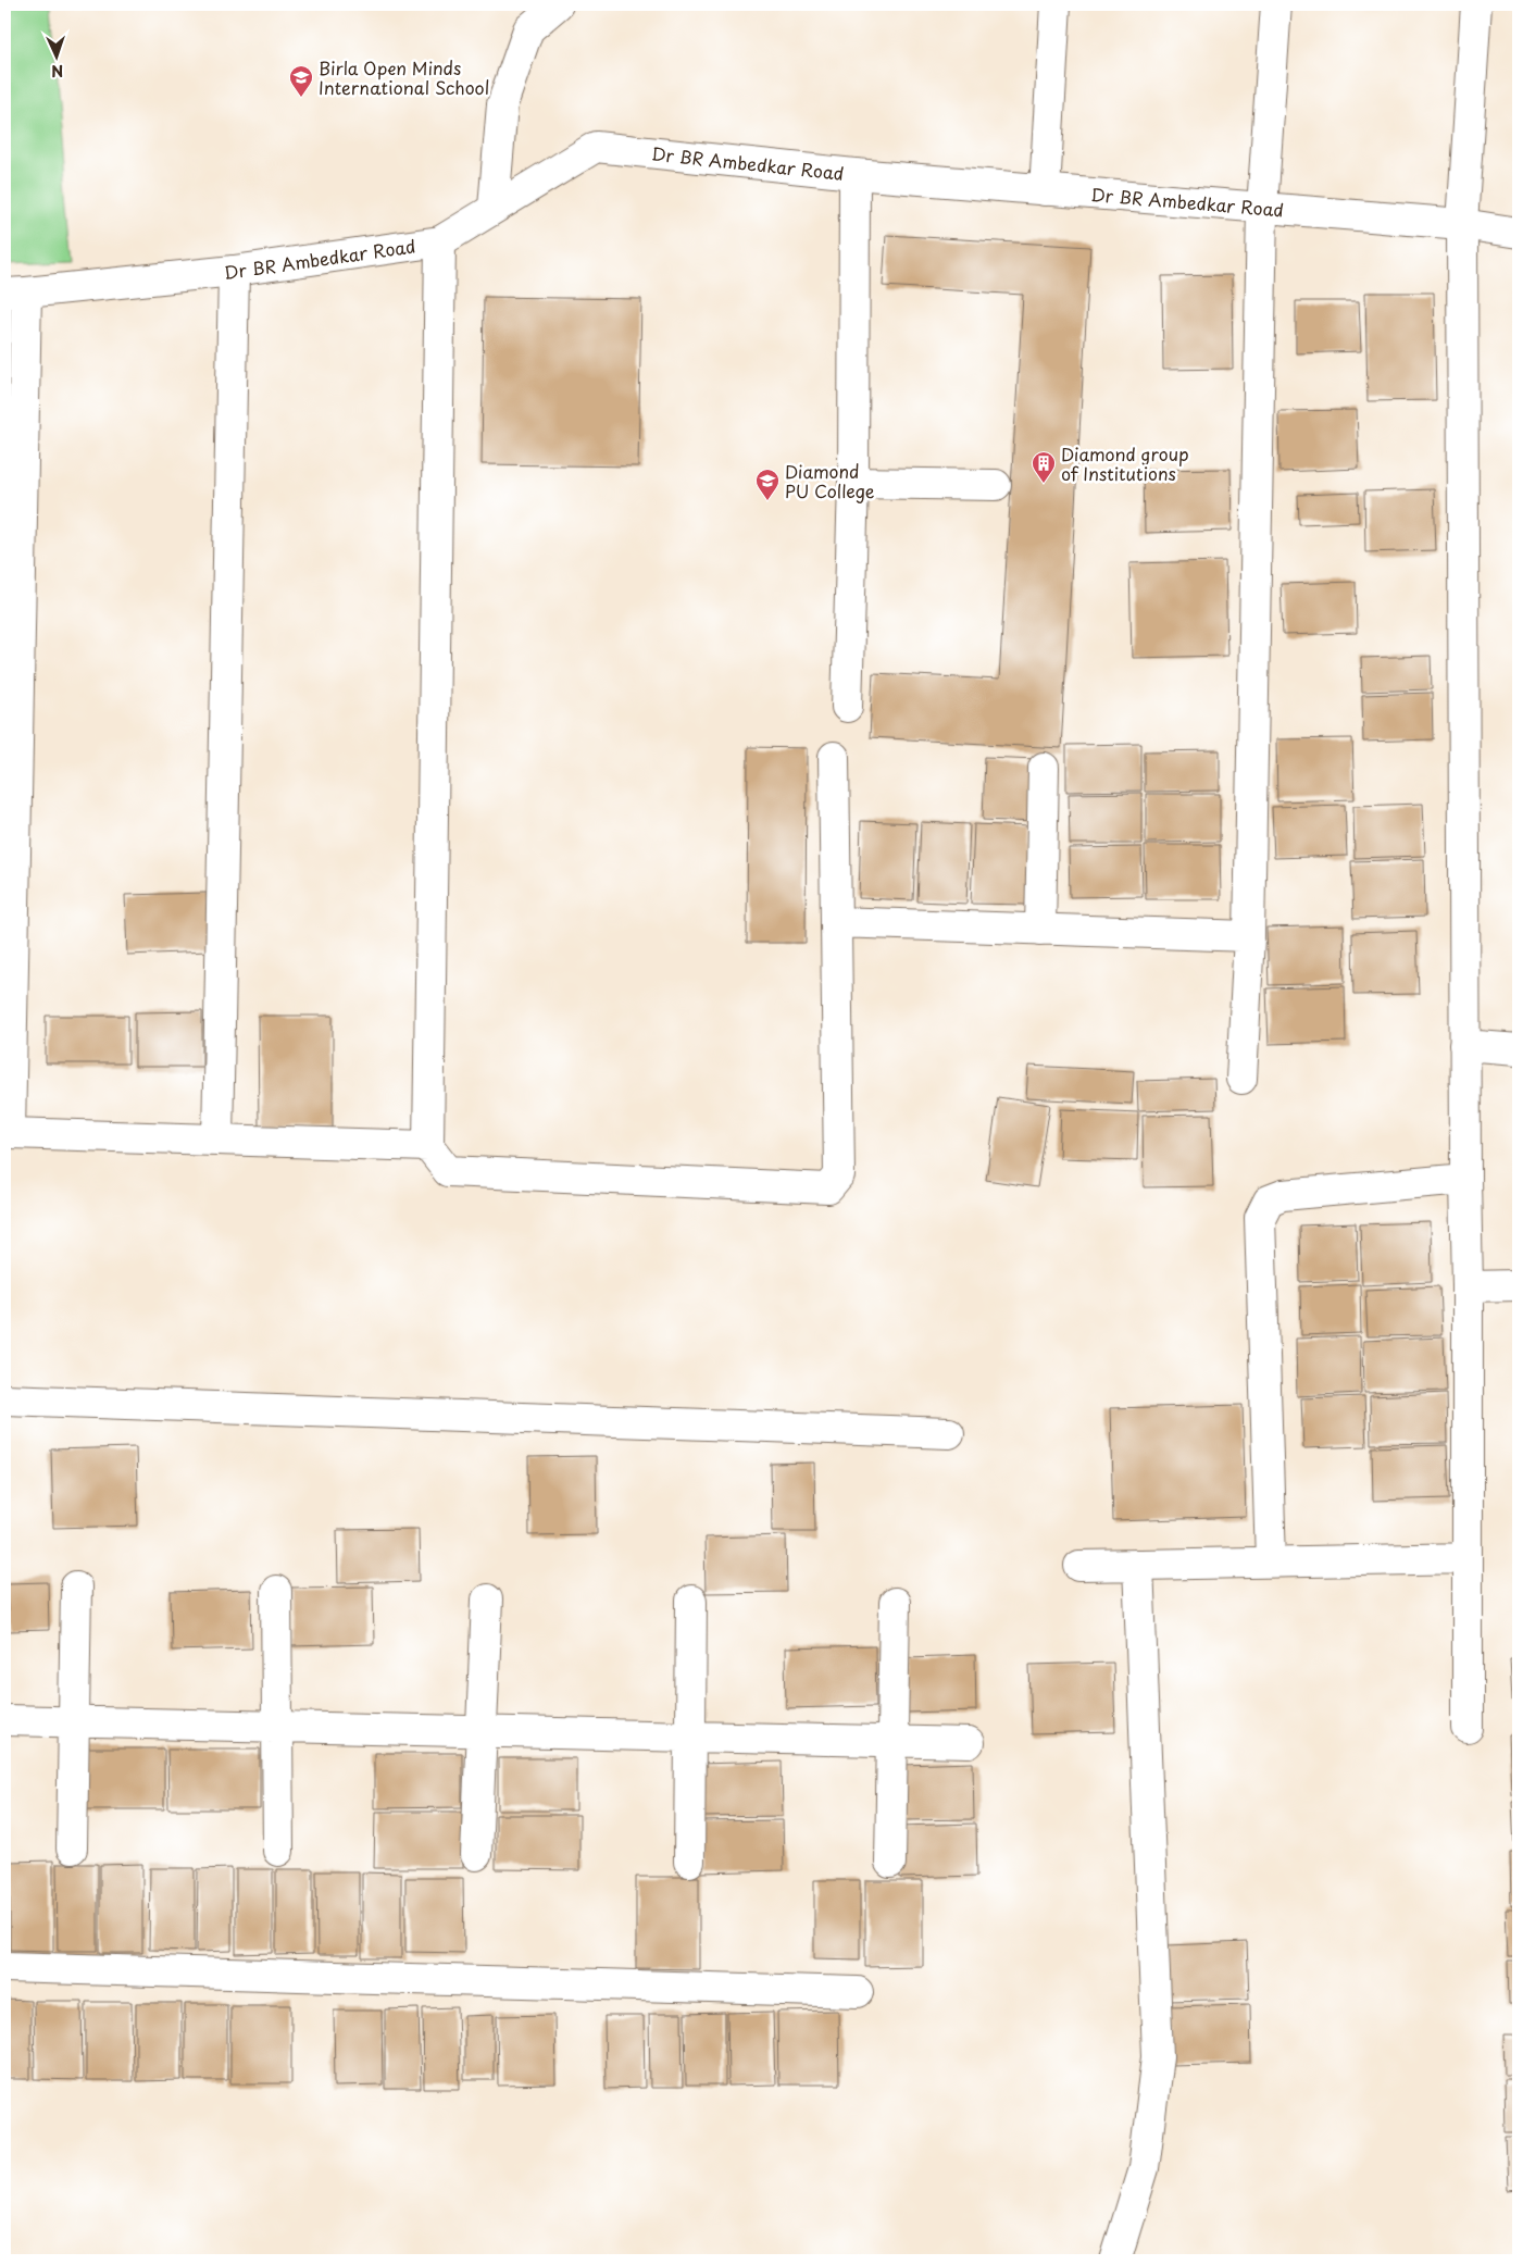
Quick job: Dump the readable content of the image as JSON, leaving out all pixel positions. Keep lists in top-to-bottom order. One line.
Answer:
{"streets":{"street":["Dr BR Ambedkar Road"]},"places":{"school or university":["Birla Open Minds International School","Diamond PU College"],"building":["Diamond group of Institutions"]},"north":"bottom"}
